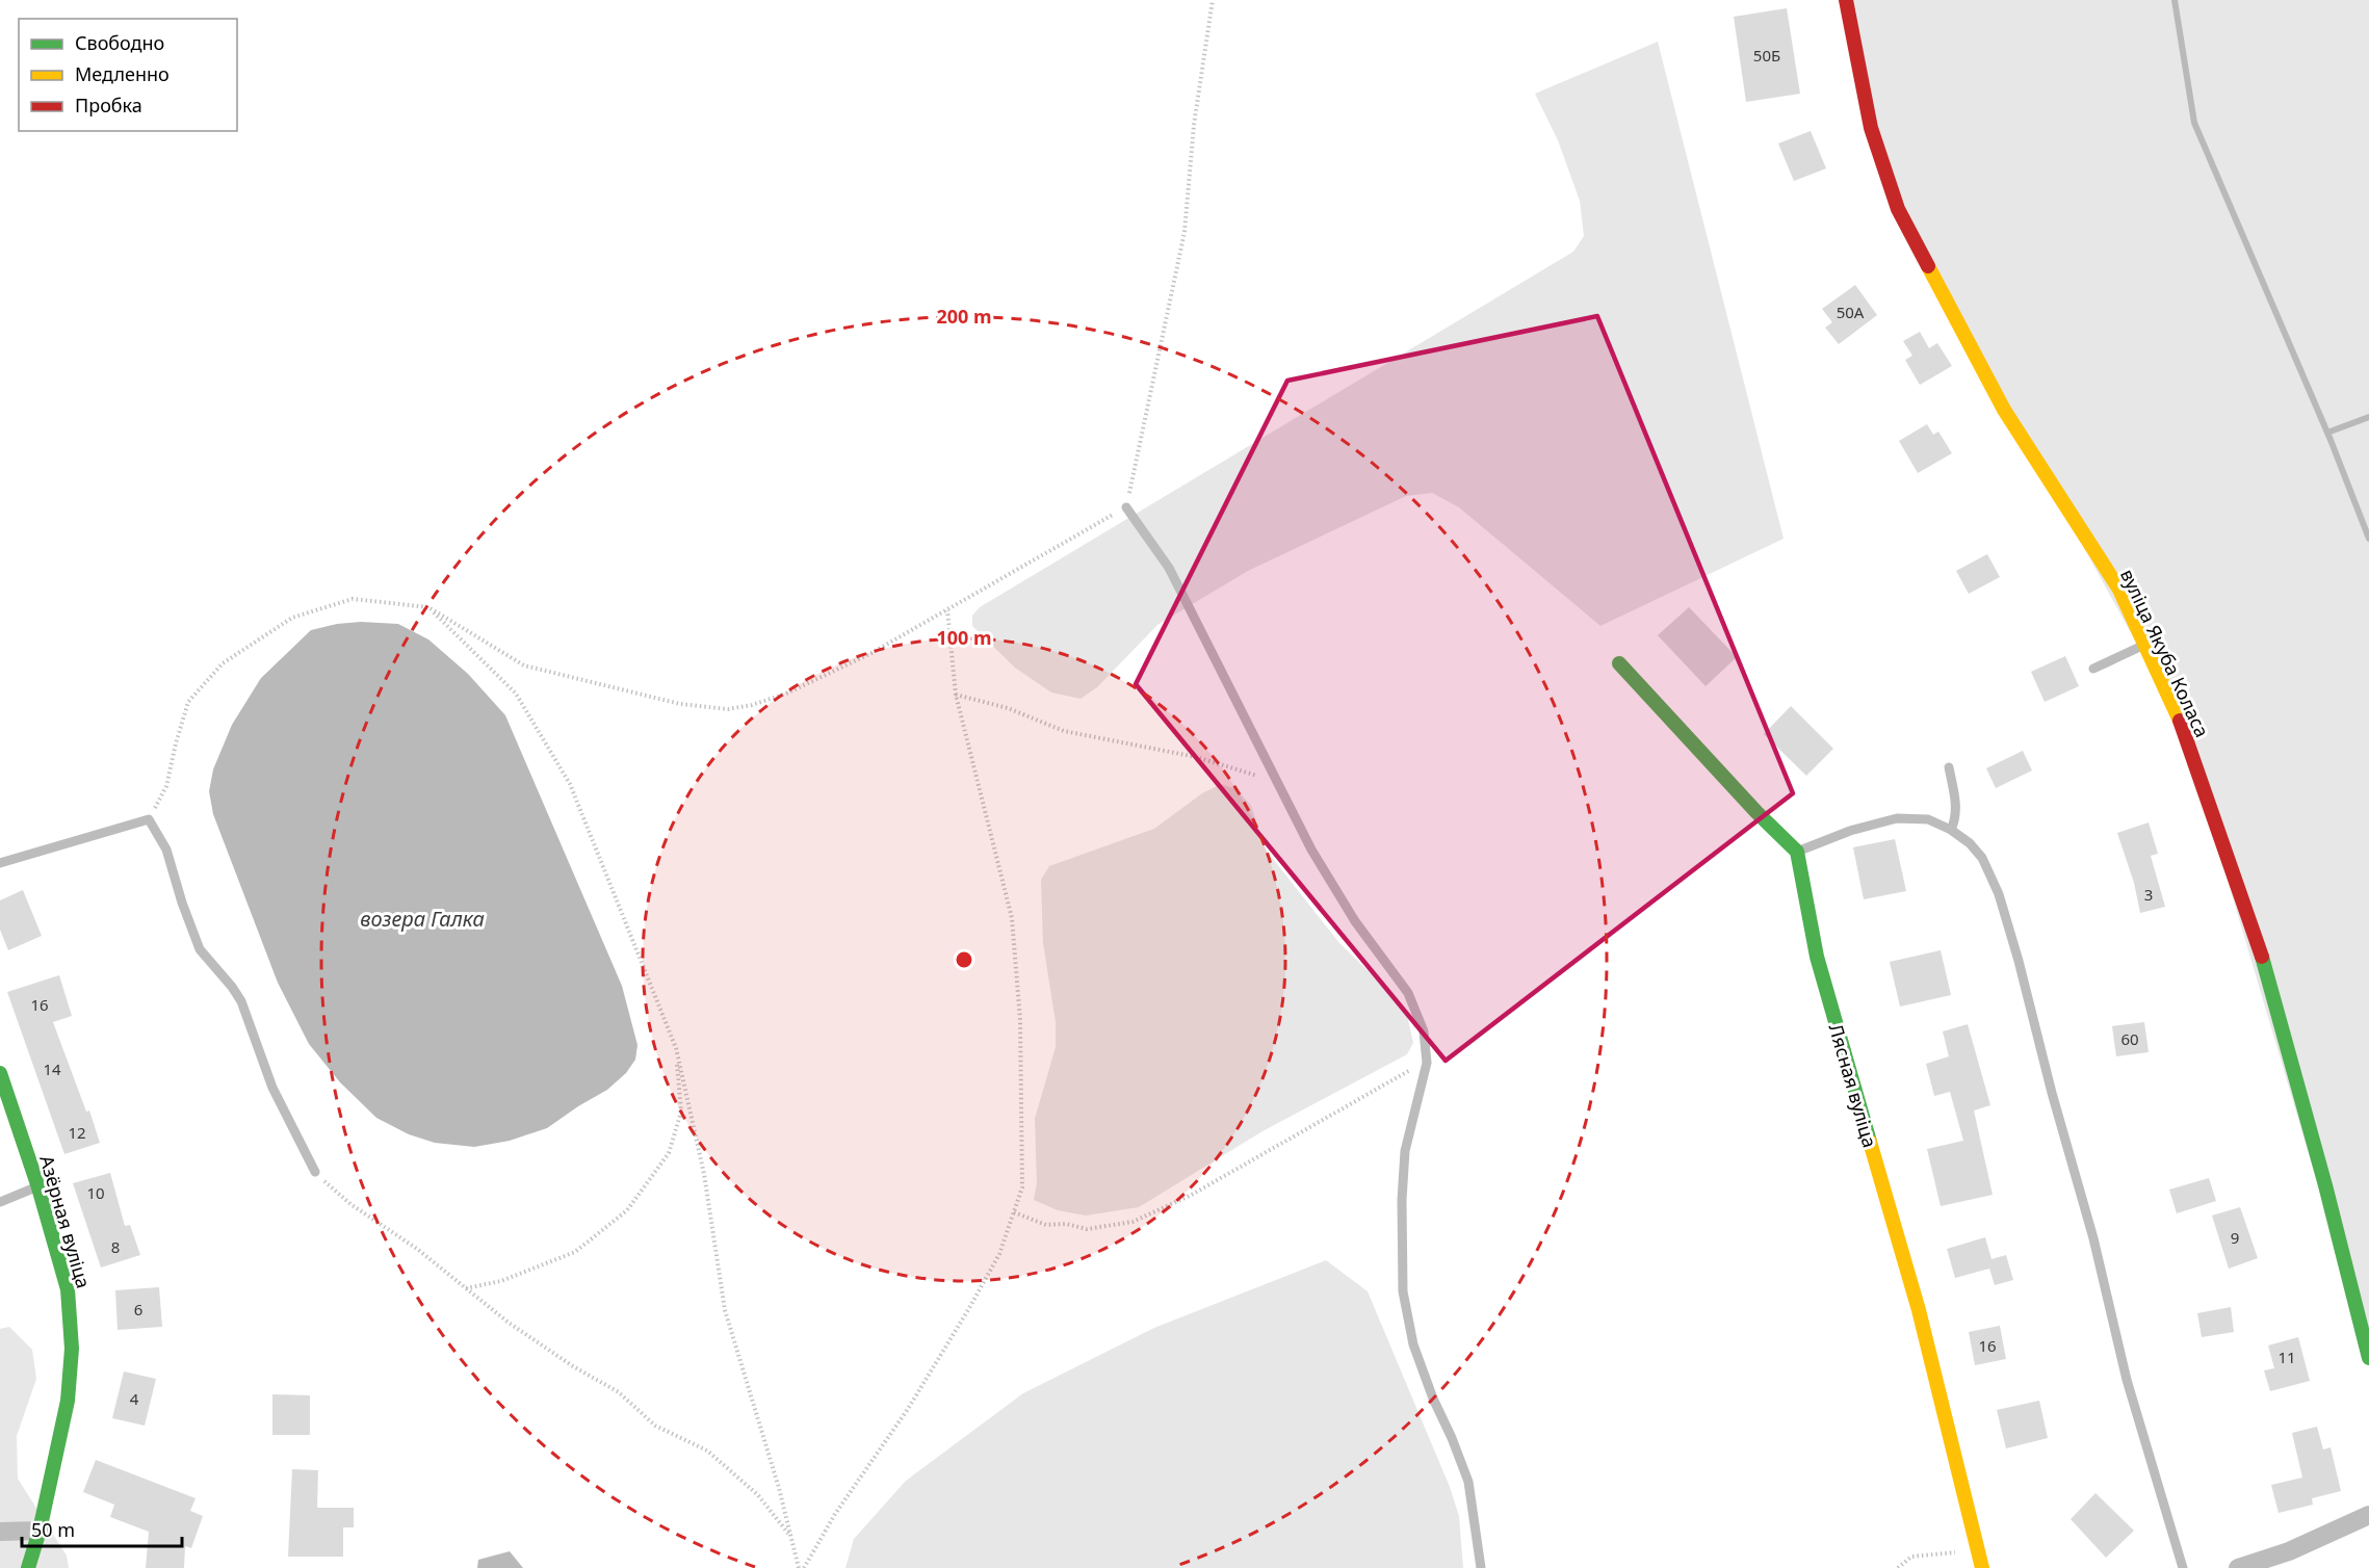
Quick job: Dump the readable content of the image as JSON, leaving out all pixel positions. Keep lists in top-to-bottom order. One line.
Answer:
{"streets":{"street":["вуліца Якуба Коласа","Лясная вуліца","Азёрная вуліца"]},"water":["возера Галка"],"house_numbers":["50Б","50А","3","16","60","14","12","10","9","8","6","16","11","4"],"legend":["Свободно","Медленно","Пробка"],"scale_bar":"50 m","rings":["200 m","100 m"]}
